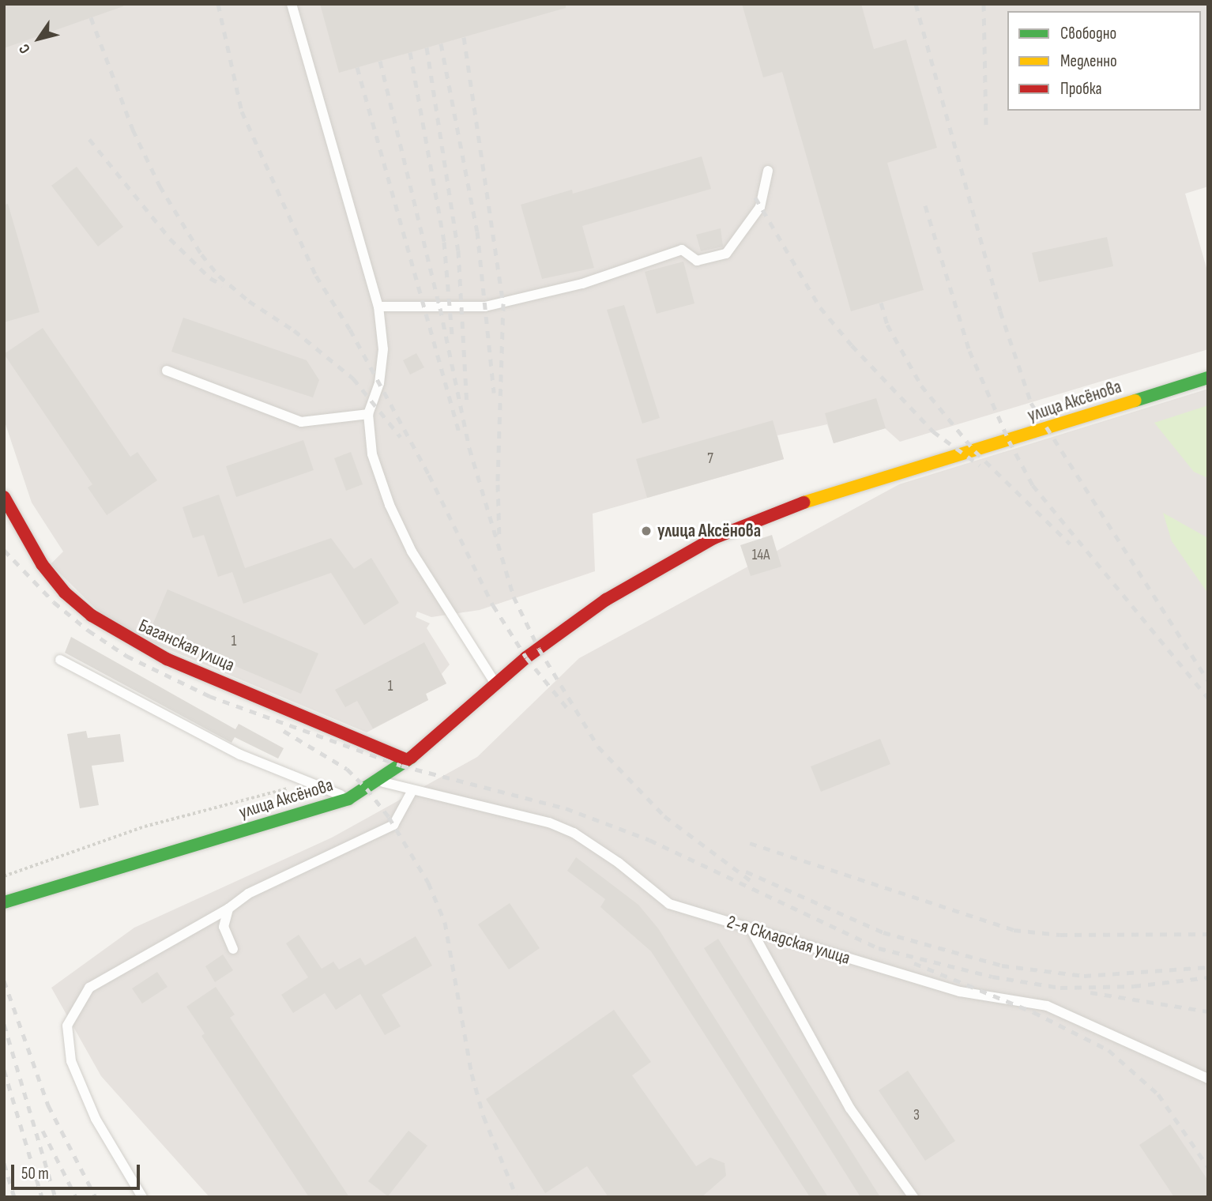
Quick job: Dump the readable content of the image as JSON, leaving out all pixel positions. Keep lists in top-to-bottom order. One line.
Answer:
{"streets":{"street":["улица Аксёнова","Баганская улица"],"lane":["2-я Складская улица"]},"crossings":[["улица Аксёнова","Баганская улица"],["улица Аксёнова","2-я Складская улица"]],"places":["улица Аксёнова"],"house_numbers":["7","14А","1","1","3"],"legend":["Свободно","Медленно","Пробка"],"scale_bar":"50 m","north":"bottom left"}
